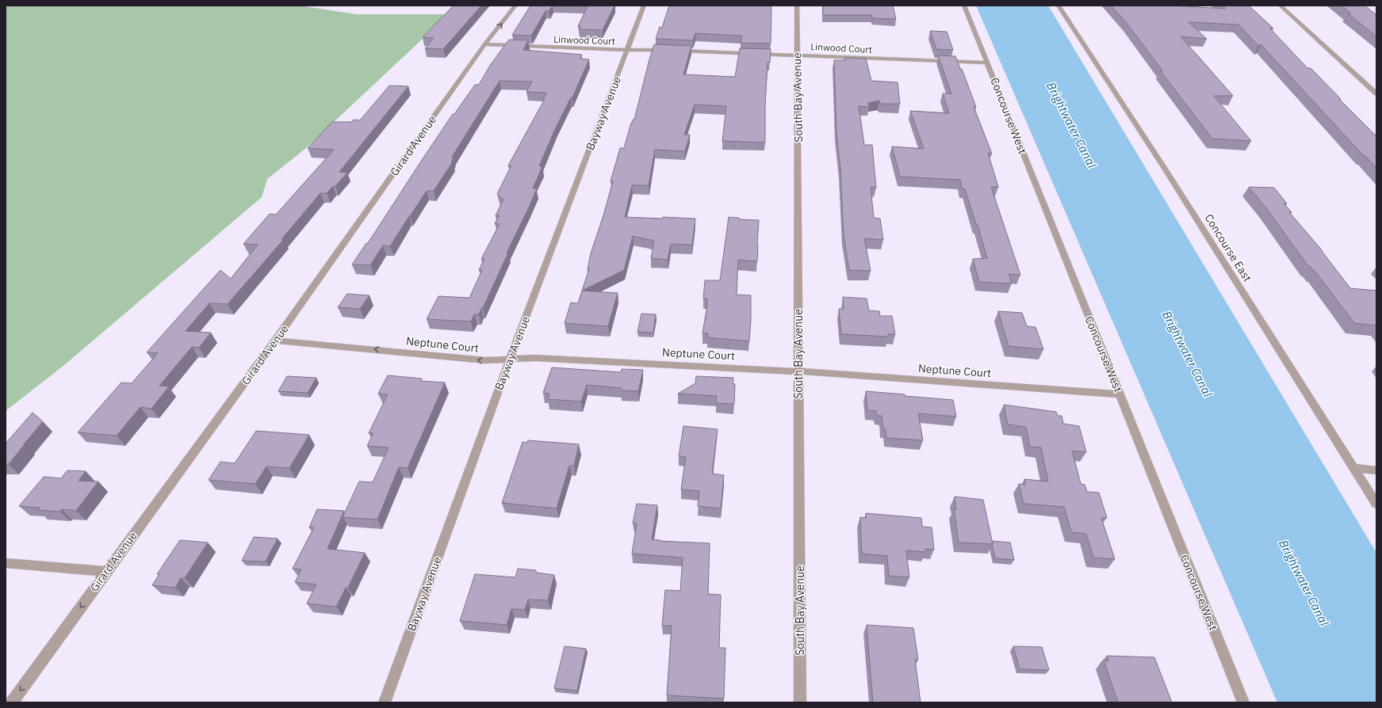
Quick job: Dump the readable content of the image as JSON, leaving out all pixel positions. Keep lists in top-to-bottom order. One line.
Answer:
{"streets":{"street":["Linwood Court","South Bay Avenue","Bayway Avenue","Concourse West","Girard Avenue","Concourse East","Neptune Court"]},"crossings":[["Linwood Court","South Bay Avenue"],["Linwood Court","Bayway Avenue"],["Linwood Court","Concourse West"],["Linwood Court","Girard Avenue"],["South Bay Avenue","Neptune Court"],["Bayway Avenue","Neptune Court"],["Concourse West","Neptune Court"],["Girard Avenue","Neptune Court"]],"water":["Brightwater Canal"]}
